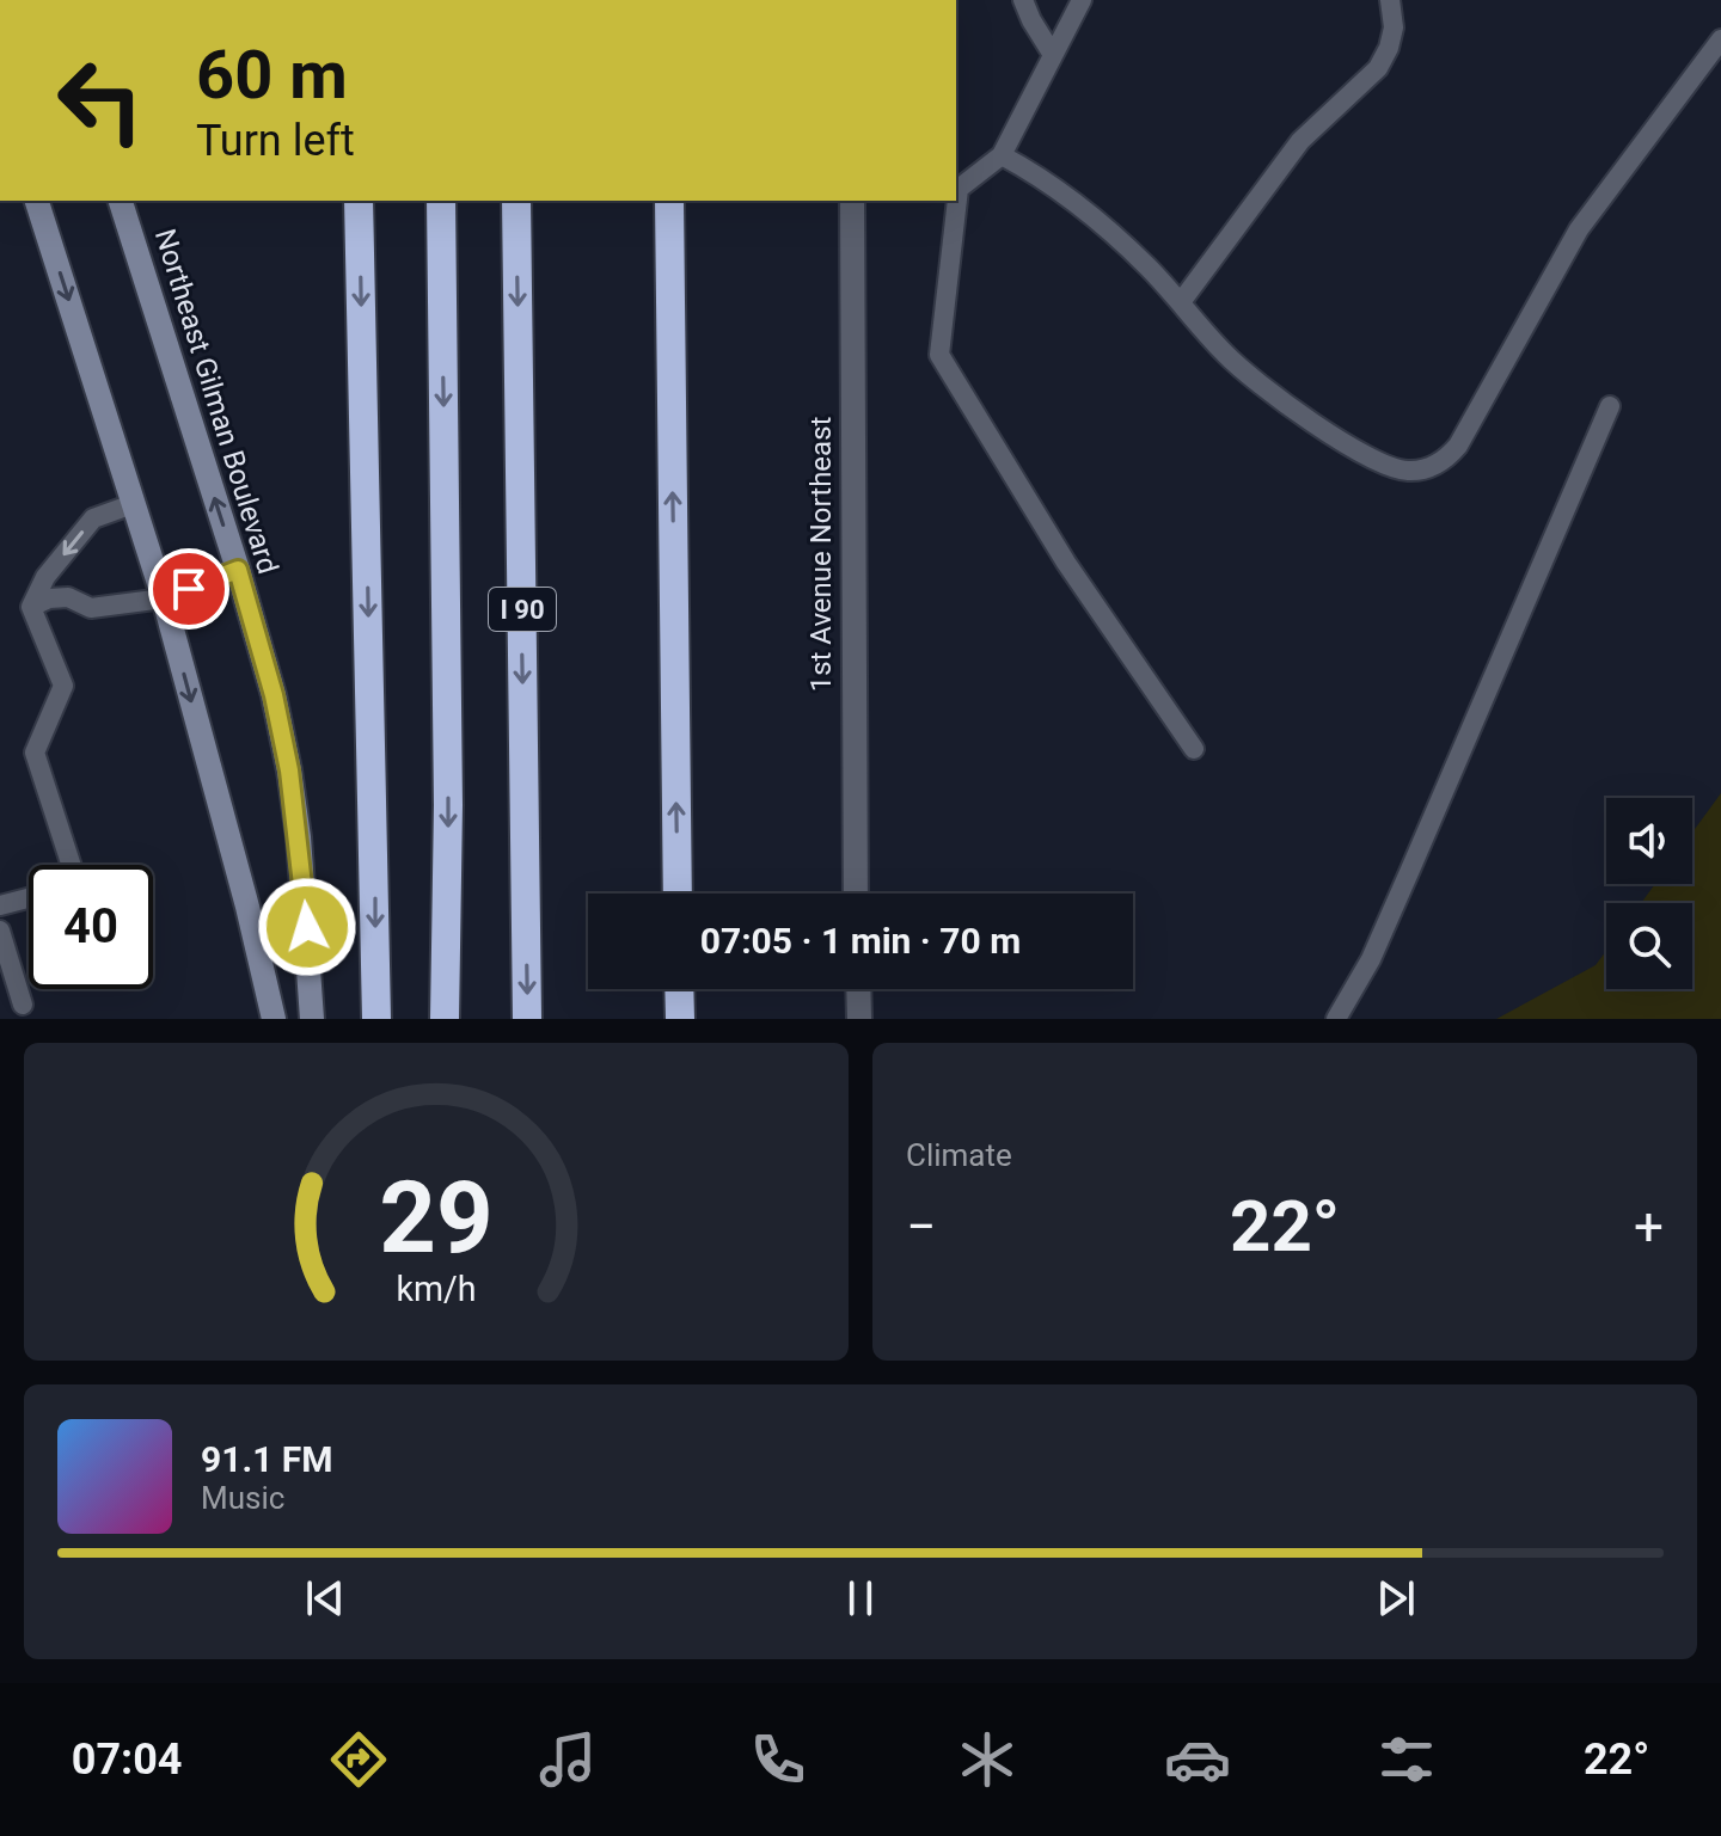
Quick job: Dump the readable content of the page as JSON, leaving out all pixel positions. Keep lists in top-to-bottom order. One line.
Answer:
{"streets":{"highway":["I 90"],"street":["Northeast Gilman Boulevard","1st Avenue Northeast"]},"page":{"turn":["60 m","Turn left"],"limit":"40","trip":"07:05 · 1 min · 70 m","tile":"Climate","heat":["−","22°","+"],"song":["91.1 FM","Music"],"tabs":["07:04","22°"],"gauge":["29","km/h"]}}
